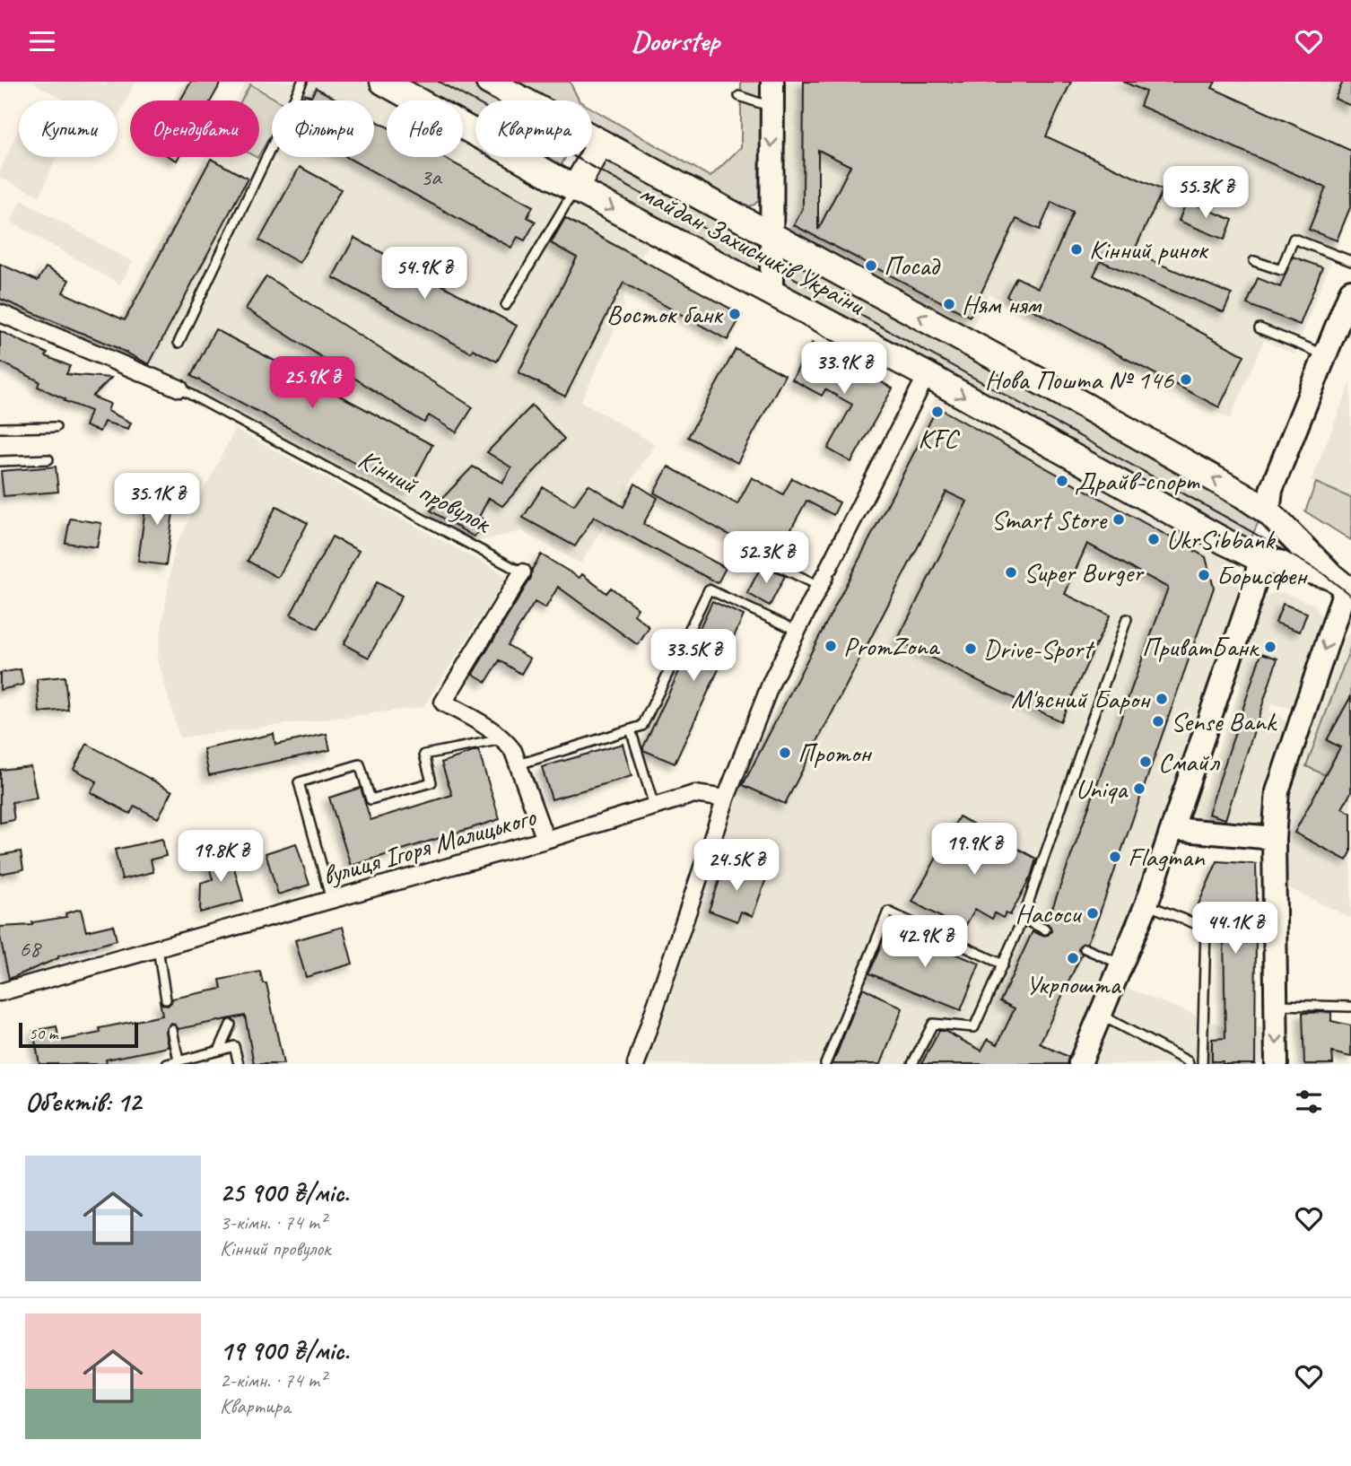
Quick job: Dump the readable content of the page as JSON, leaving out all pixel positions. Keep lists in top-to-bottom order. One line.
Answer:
{"streets":{"main road":["майдан Захисників України"],"street":["Кінний провулок","вулиця Ігоря Малицького"]},"crossings":[["Кінний провулок","вулиця Ігоря Малицького"]],"places":["Кінний ринок","Посад","Ням ням","Восток банк","Нова Пошта № 146","KFC","Драйв-спорт","Smart Store","UkrSibbank","Super Burger","Борисфен","PromZona","ПриватБанк","Drive-Sport","М'ясний Барон","Sense Bank","Протон","Смайл","Uniqa","Flagman","Насоси","Укрпошта"],"house_numbers":["3а","68"],"scale_bar":"50 m","page":{"header":"Doorstep","chip":["Купити","Орендувати","Фільтри","Нове","Квартира"],"price":["55.3K ₴","54.9K ₴","33.9K ₴","25.9K ₴","35.1K ₴","52.3K ₴","33.5K ₴","19.9K ₴","19.8K ₴","24.5K ₴","44.1K ₴","42.9K ₴"],"scale":"50 m","heading":"Об’єктів: 12","list":[{"name":"25 900 ₴/міс.","note":"3-кімн. · 74 m² · Кінний провулок"},{"name":"19 900 ₴/міс.","note":"2-кімн. · 74 m² · Квартира"}]}}
